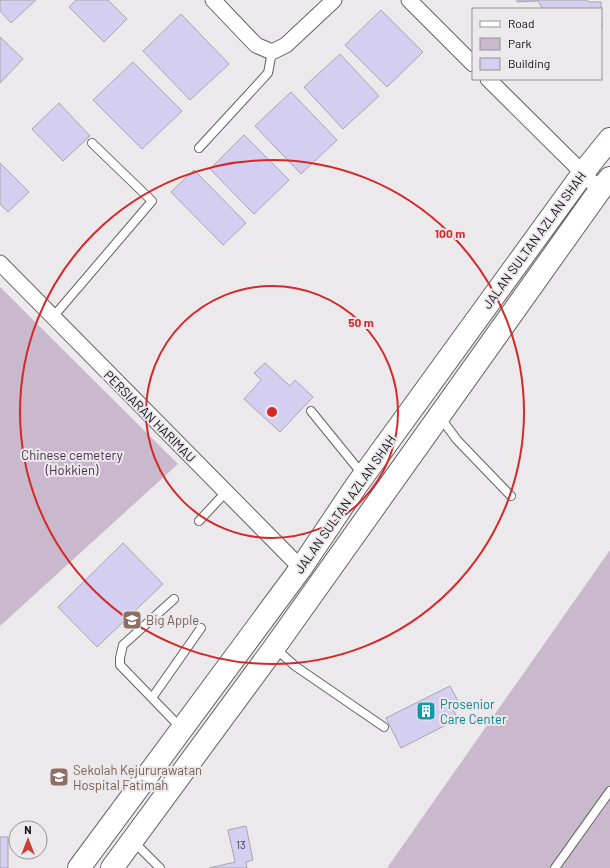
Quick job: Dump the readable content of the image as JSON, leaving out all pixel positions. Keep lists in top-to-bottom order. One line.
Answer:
{"streets":{"main road":["JALAN SULTAN AZLAN SHAH"],"street":["PERSIARAN HARIMAU"]},"crossings":[["JALAN SULTAN AZLAN SHAH","PERSIARAN HARIMAU"]],"parks":["Chinese cemetery (Hokkien)"],"places":{"school or university":["Big Apple","Sekolah Kejururawatan Hospital Fatimah"],"building":["Prosenior Care Center"]},"house_numbers":["13"],"legend":["Road","Park","Building"],"north":"top","rings":["100 m","50 m"]}
